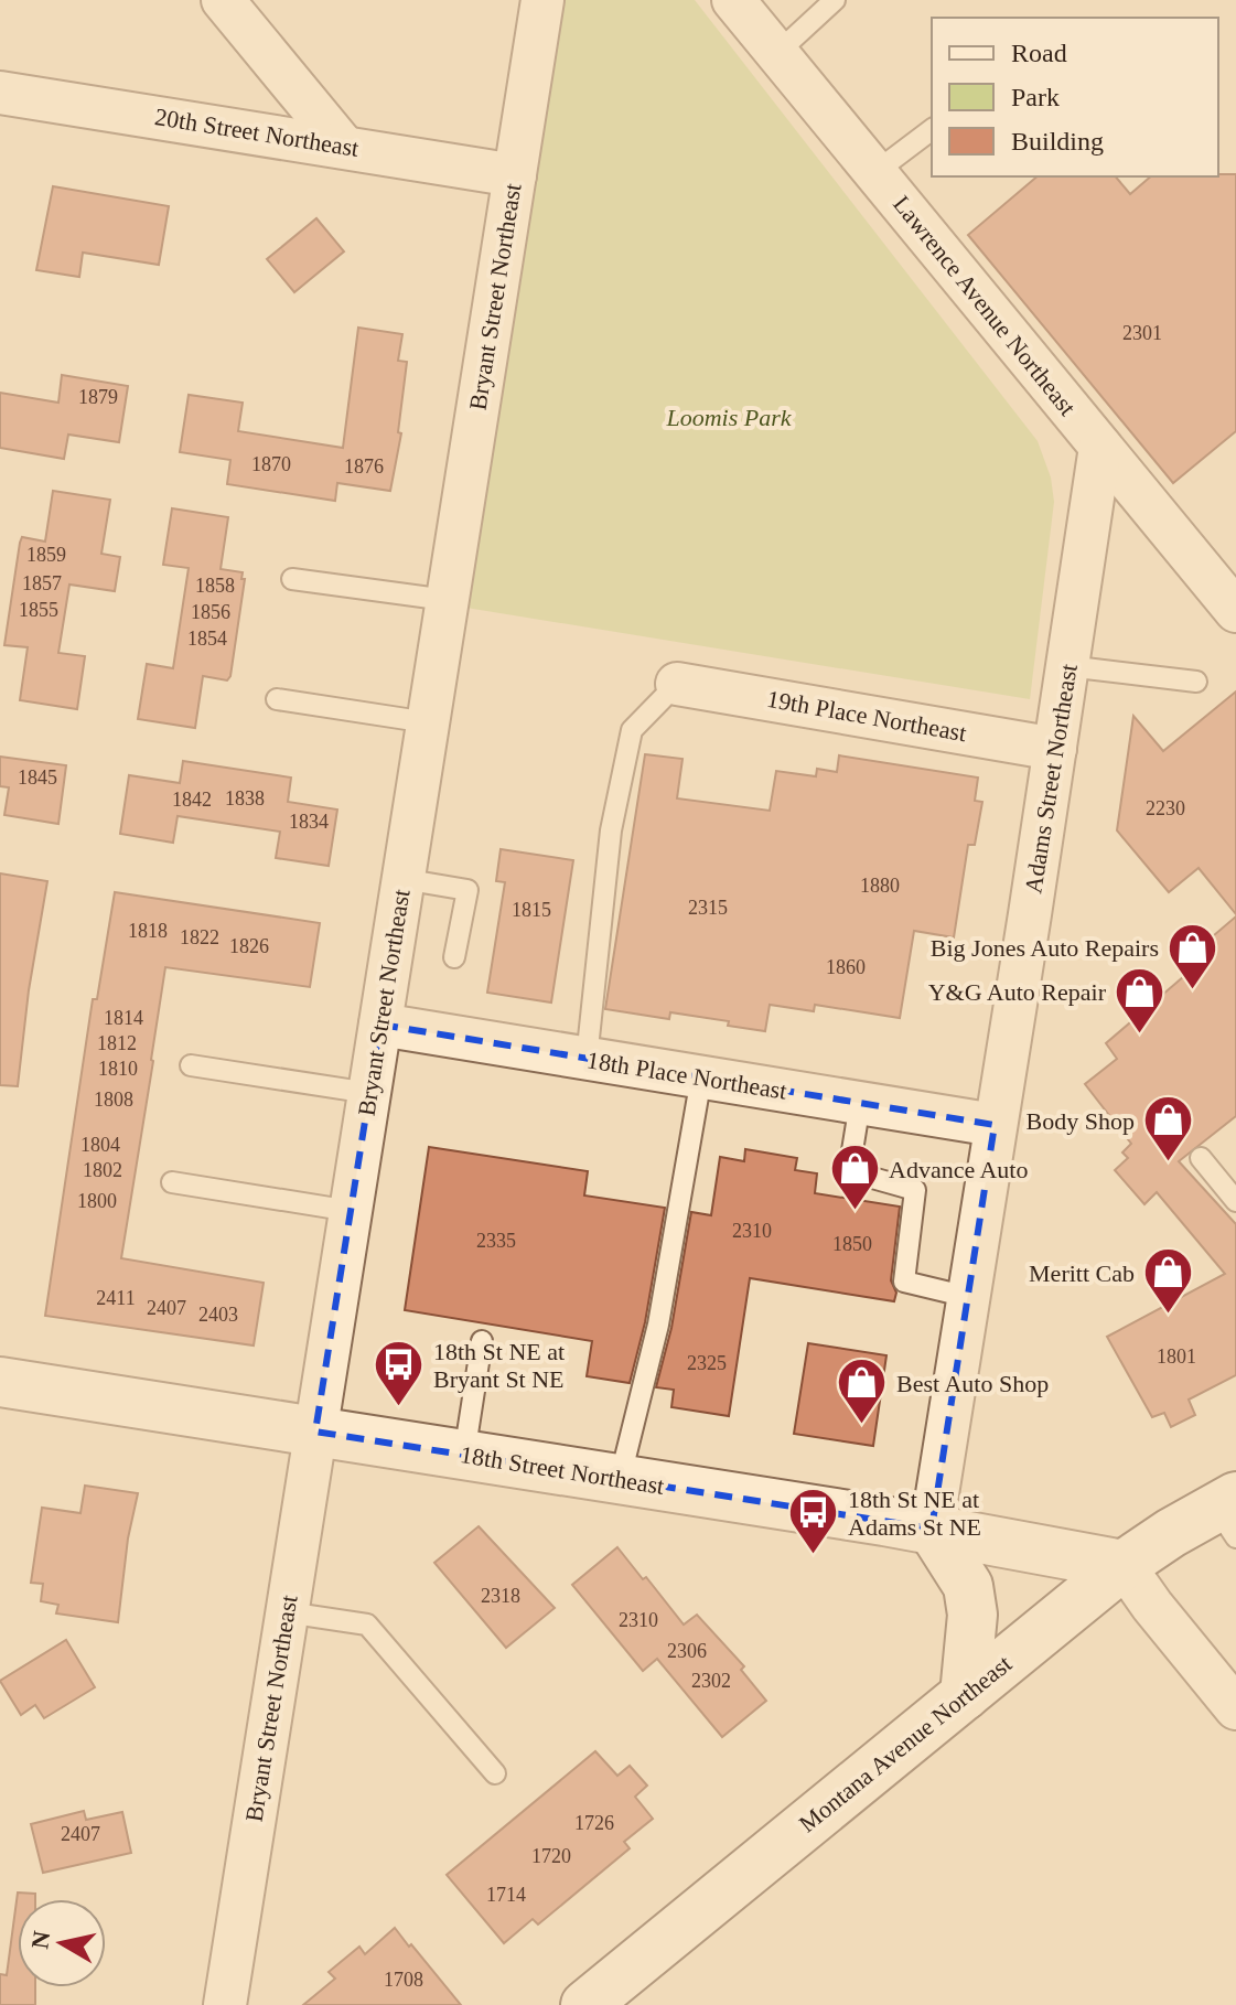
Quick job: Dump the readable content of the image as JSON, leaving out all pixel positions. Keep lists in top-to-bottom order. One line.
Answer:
{"streets":{"street":["20th Street Northeast","Bryant Street Northeast","Lawrence Avenue Northeast","19th Place Northeast","Adams Street Northeast","18th Place Northeast","18th Street Northeast","Montana Avenue Northeast"]},"crossings":[["20th Street Northeast","Bryant Street Northeast"],["Bryant Street Northeast","18th Place Northeast"],["Bryant Street Northeast","18th Street Northeast"],["Lawrence Avenue Northeast","Adams Street Northeast"],["19th Place Northeast","Adams Street Northeast"],["Adams Street Northeast","18th Place Northeast"],["Adams Street Northeast","18th Street Northeast"],["18th Street Northeast","Montana Avenue Northeast"]],"parks":["Loomis Park"],"places":{"shop":["Big Jones Auto Repairs","Y&G Auto Repair","Body Shop","Advance Auto","Meritt Cab","Best Auto Shop"],"bus stop":["18th St NE at Bryant St NE","18th St NE at Adams St NE"]},"house_numbers":["2301","1879","1870","1876","1859","1857","1858","1855","1856","1854","1845","1838","1842","2230","1834","1880","2315","1815","1818","1822","1826","1860","1814","1812","1810","1808","1804","1802","1800","2310","2335","1850","2411","2407","2403","1801","2325","2318","2310","2306","2302","1726","2407","1720","1714","1708"],"legend":["Road","Park","Building"],"north":"left"}
